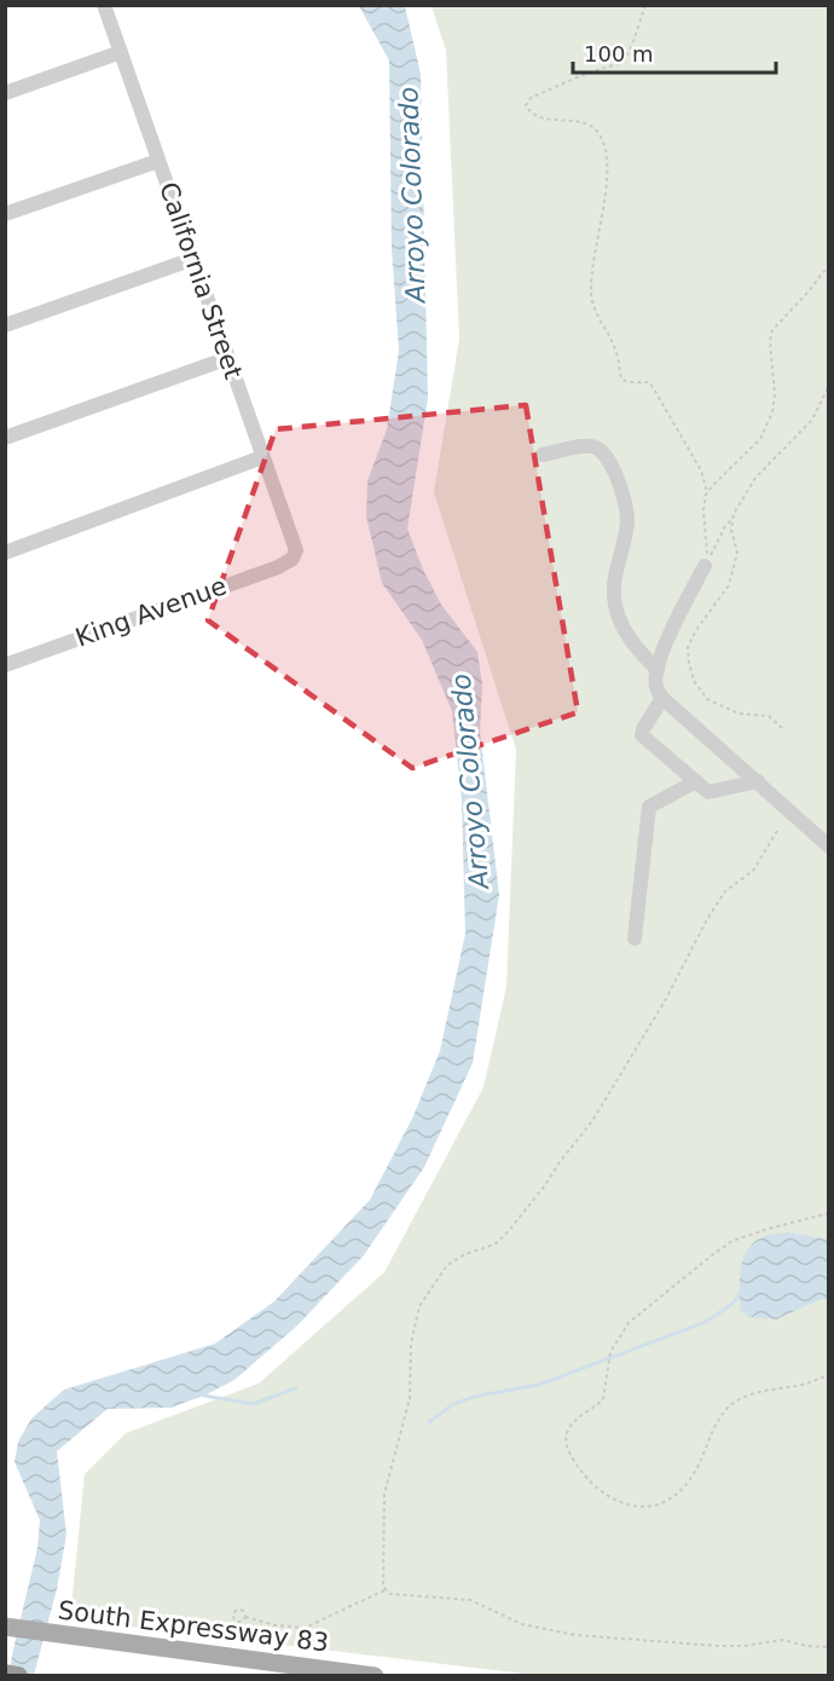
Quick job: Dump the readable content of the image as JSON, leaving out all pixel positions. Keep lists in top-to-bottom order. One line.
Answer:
{"streets":{"main road":["South Expressway 83"],"street":["California Street","King Avenue"]},"crossings":[["California Street","King Avenue"]],"water":["Arroyo Colorado"],"scale_bar":"100 m"}
